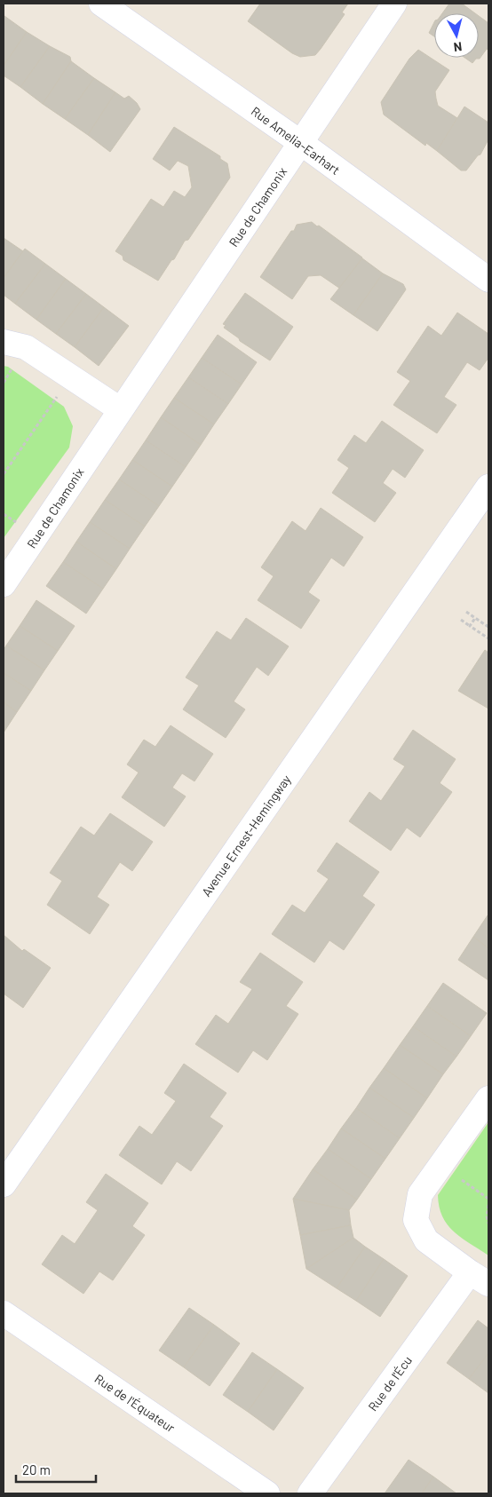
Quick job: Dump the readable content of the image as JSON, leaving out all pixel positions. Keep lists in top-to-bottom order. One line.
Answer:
{"streets":{"street":["Rue Amelia-Earhart","Rue de Chamonix","Avenue Ernest-Hemingway","Rue de l'Écu","Rue de l'Équateur"]},"crossings":[["Rue Amelia-Earhart","Rue de Chamonix"]],"scale_bar":"20 m","north":"bottom"}
